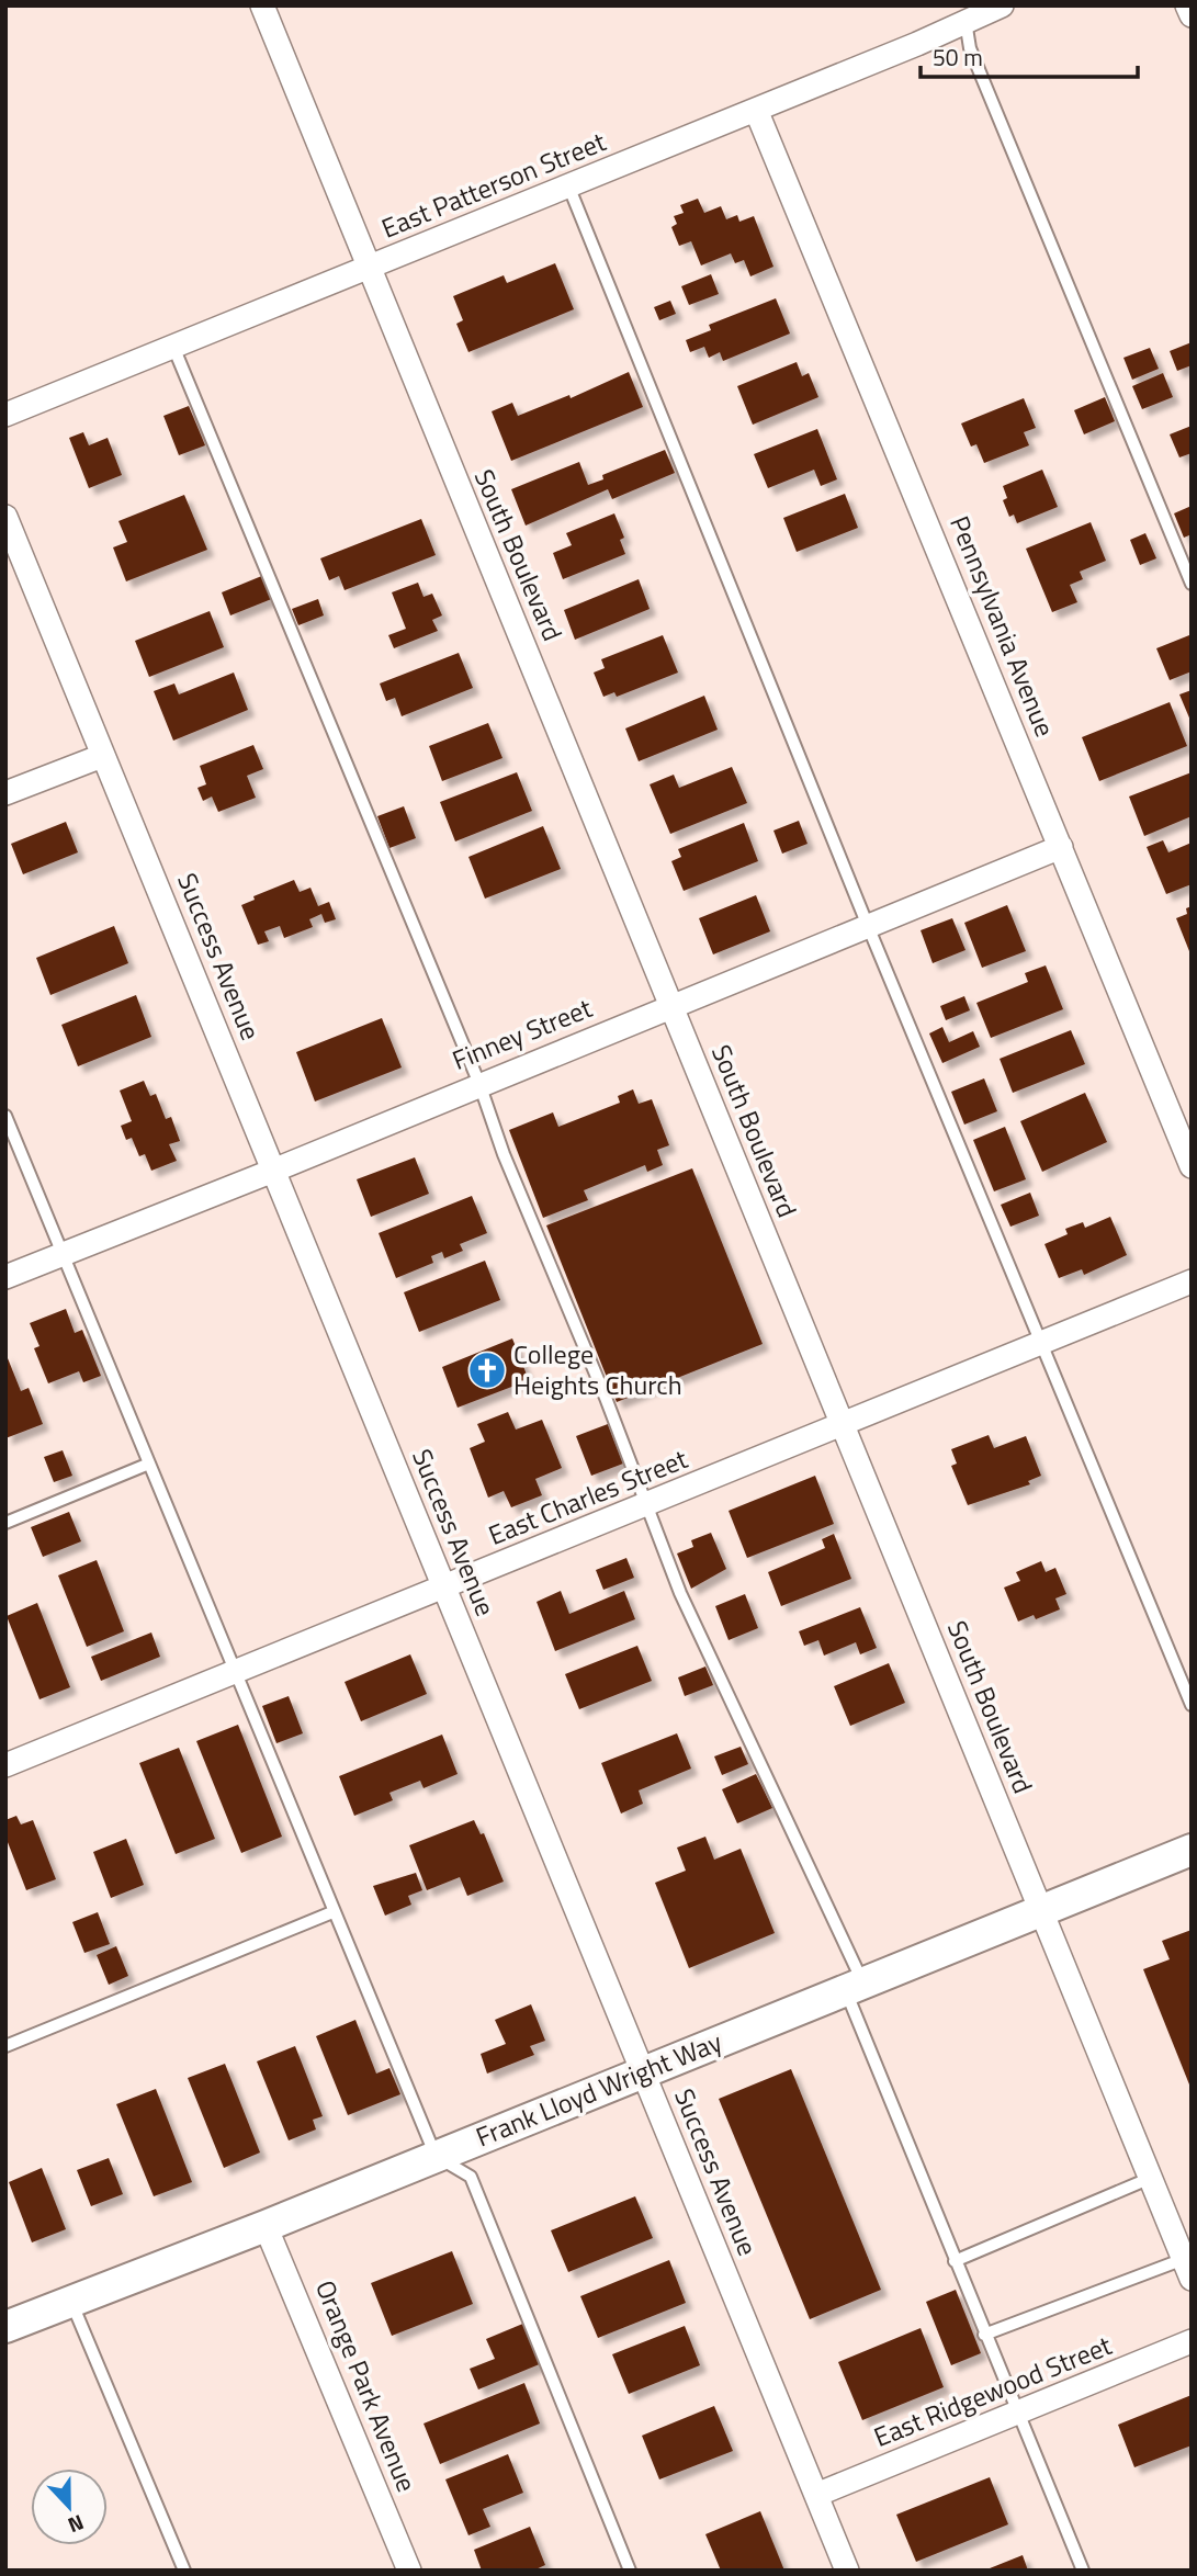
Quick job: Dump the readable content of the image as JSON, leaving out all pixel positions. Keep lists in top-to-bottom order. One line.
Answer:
{"streets":{"street":["East Patterson Street","South Boulevard","Pennsylvania Avenue","Success Avenue","Finney Street","East Charles Street","Frank Lloyd Wright Way","Orange Park Avenue","East Ridgewood Street"]},"crossings":[["East Patterson Street","South Boulevard"],["East Patterson Street","Pennsylvania Avenue"],["South Boulevard","Finney Street"],["South Boulevard","East Charles Street"],["South Boulevard","Frank Lloyd Wright Way"],["Pennsylvania Avenue","Finney Street"],["Success Avenue","Finney Street"],["Success Avenue","East Charles Street"],["Success Avenue","Frank Lloyd Wright Way"],["Success Avenue","East Ridgewood Street"],["Frank Lloyd Wright Way","Orange Park Avenue"]],"places":{"church":["College Heights Church"]},"scale_bar":"50 m","north":"bottom"}
